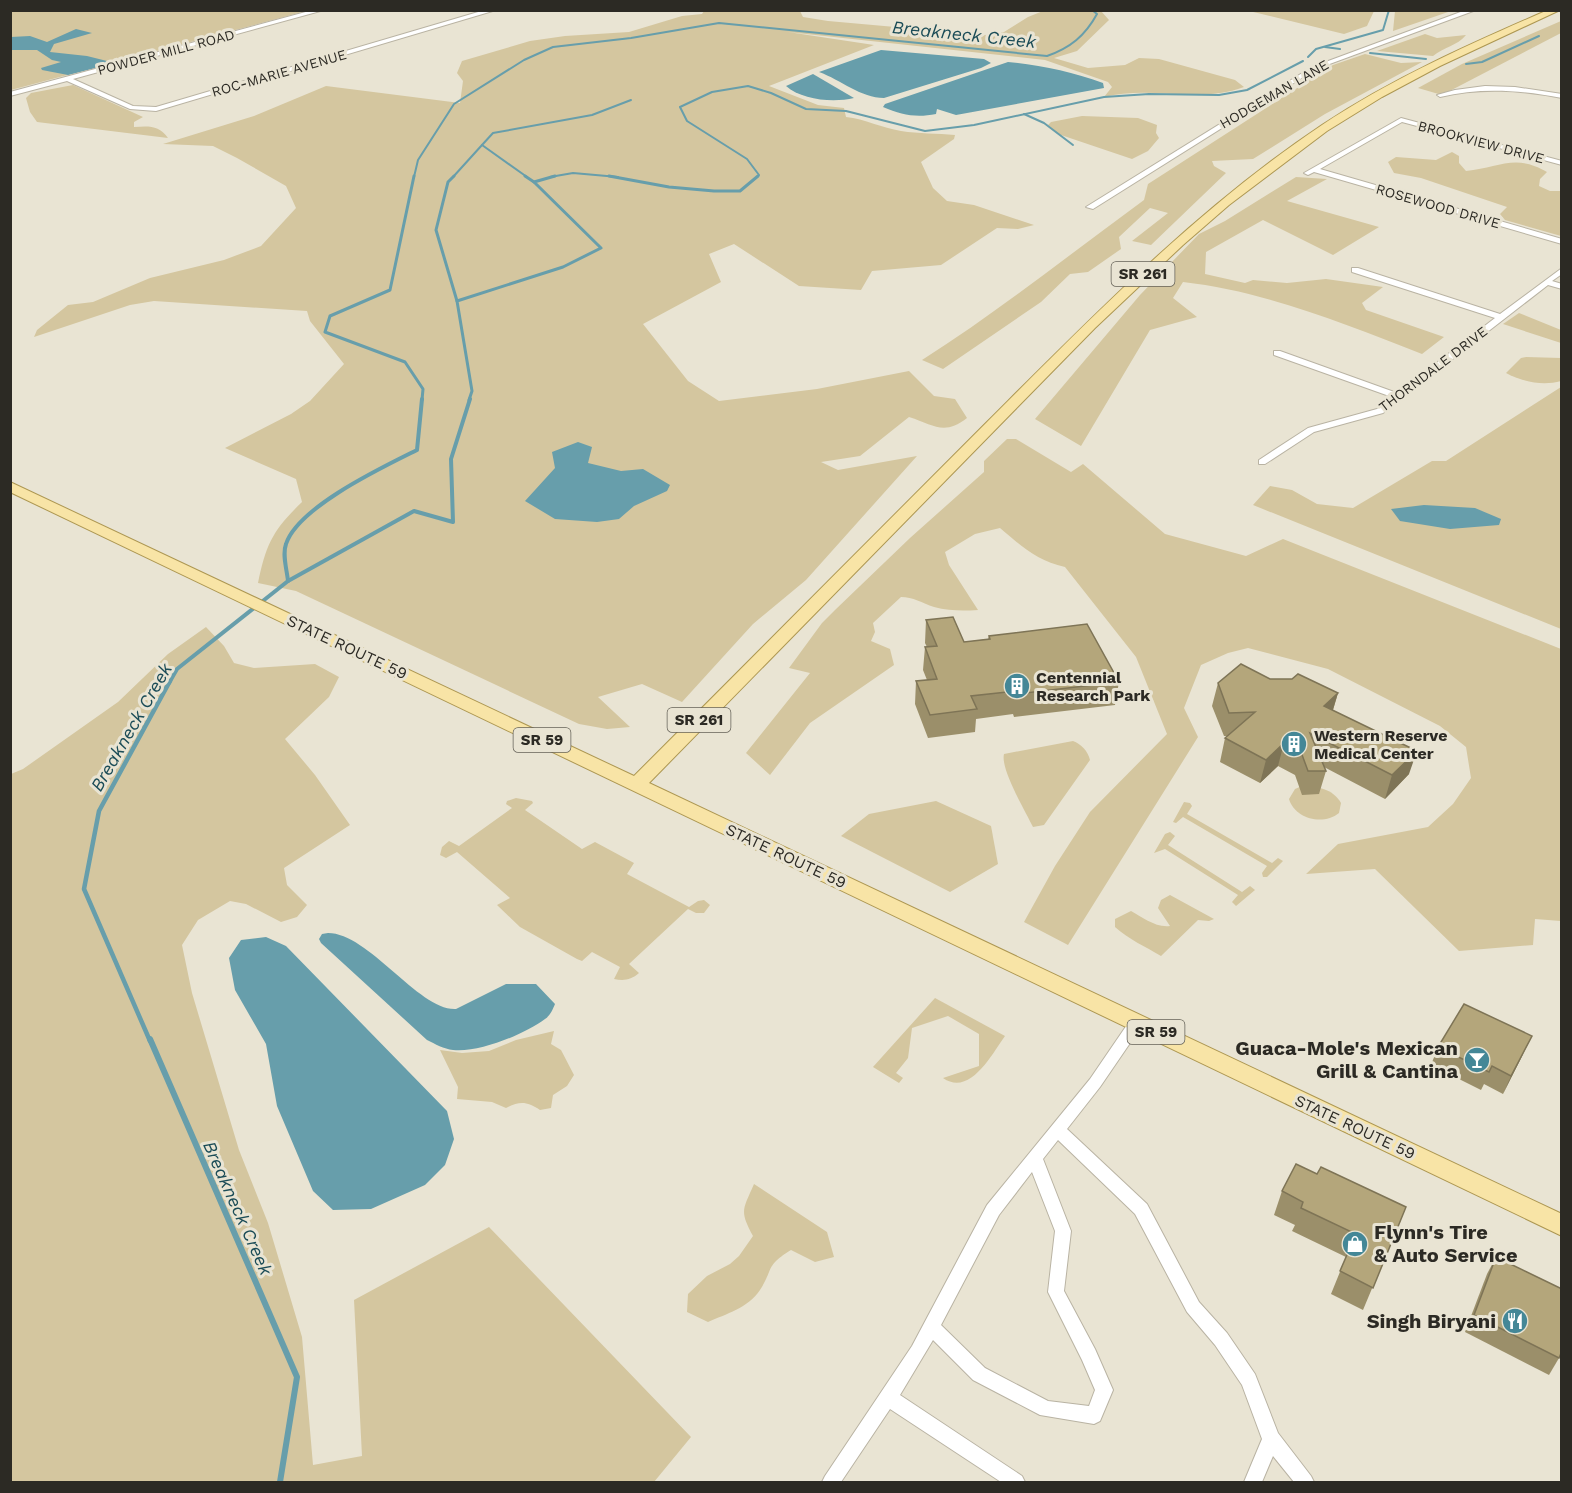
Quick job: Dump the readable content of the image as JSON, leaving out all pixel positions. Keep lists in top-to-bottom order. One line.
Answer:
{"streets":{"main road":["SR 261","STATE ROUTE 59","SR 59"],"street":["POWDER MILL ROAD","ROC-MARIE AVENUE","HODGEMAN LANE","BROOKVIEW DRIVE","ROSEWOOD DRIVE","THORNDALE DRIVE"]},"crossings":[["POWDER MILL ROAD","ROC-MARIE AVENUE"],["BROOKVIEW DRIVE","ROSEWOOD DRIVE"],["SR 261","STATE ROUTE 59"]],"water":["Breakneck Creek"],"places":{"building":["Centennial Research Park","Western Reserve Medical Center"],"bar":["Guaca-Mole's Mexican Grill & Cantina"],"shop":["Flynn's Tire & Auto Service"],"restaurant":["Singh Biryani"]}}
